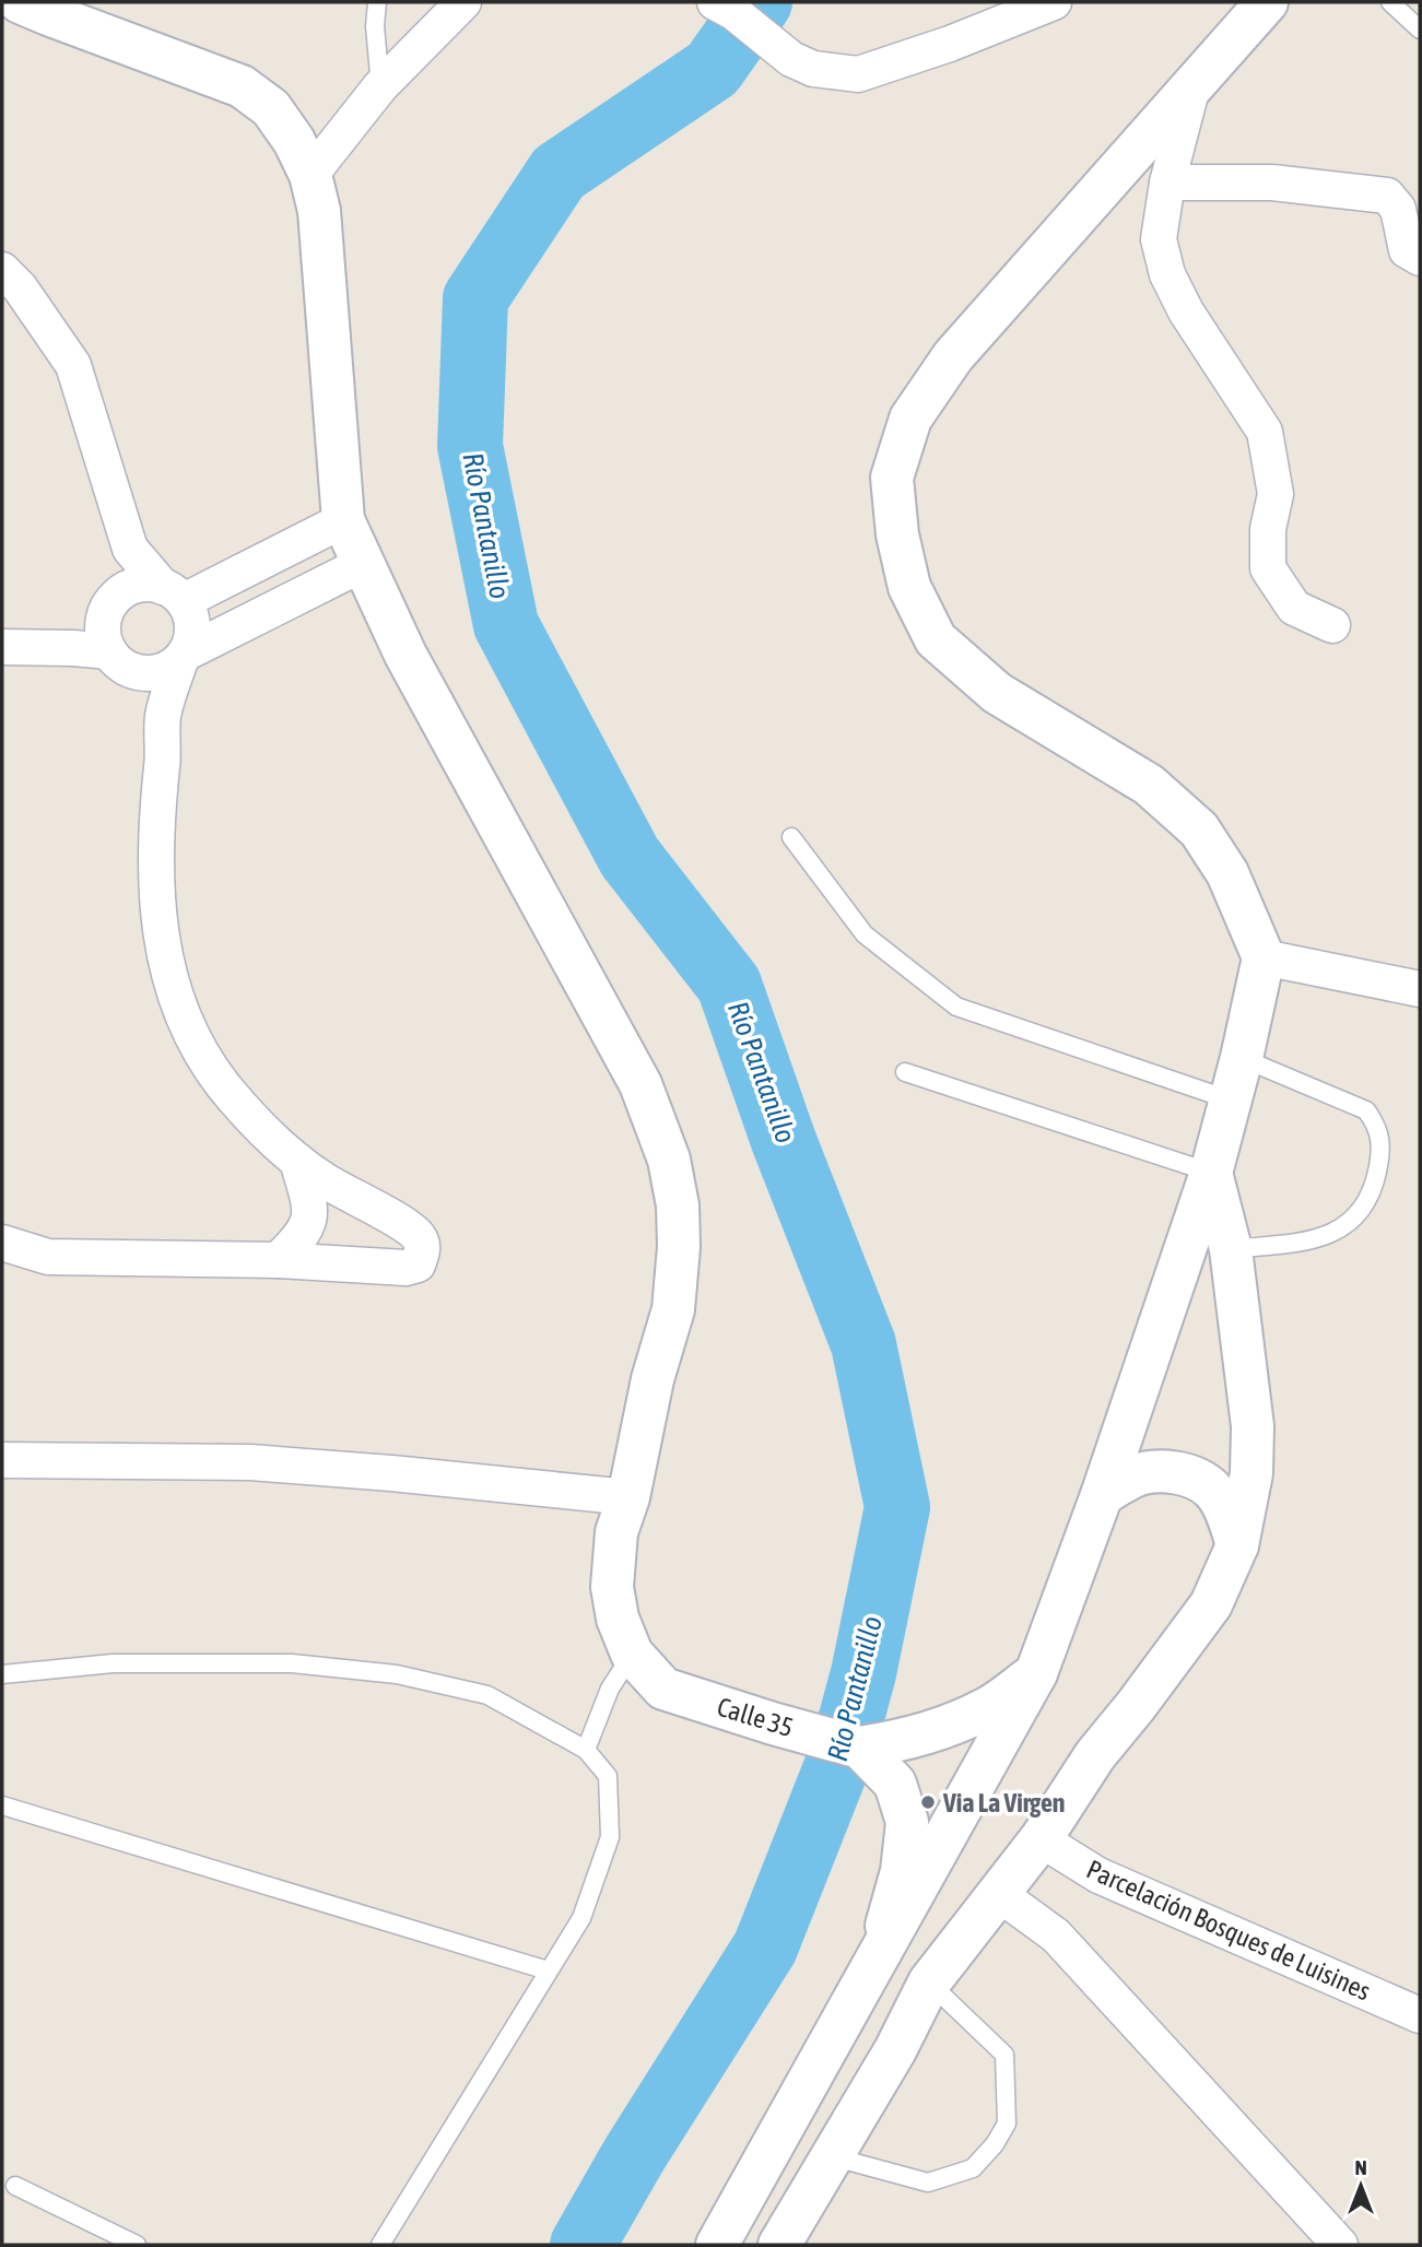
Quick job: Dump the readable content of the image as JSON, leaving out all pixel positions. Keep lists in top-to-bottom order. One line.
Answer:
{"streets":{"main road":["Calle 35"],"street":["Parcelación Bosques de Luisines"]},"water":["Río Pantanillo"],"places":["Via La Virgen"],"north":"top"}
